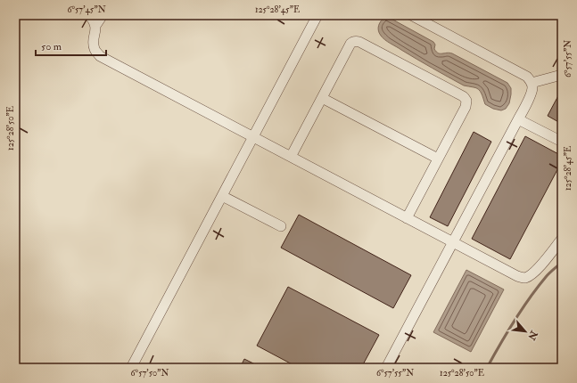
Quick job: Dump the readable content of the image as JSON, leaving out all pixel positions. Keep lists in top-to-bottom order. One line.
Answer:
{"scale_bar":"50 m","north":"bottom right","coordinates":["6°57'45\"N","125°28'45\"E","6°57'55\"N","125°28'50\"E","6°57'50\"N"]}
